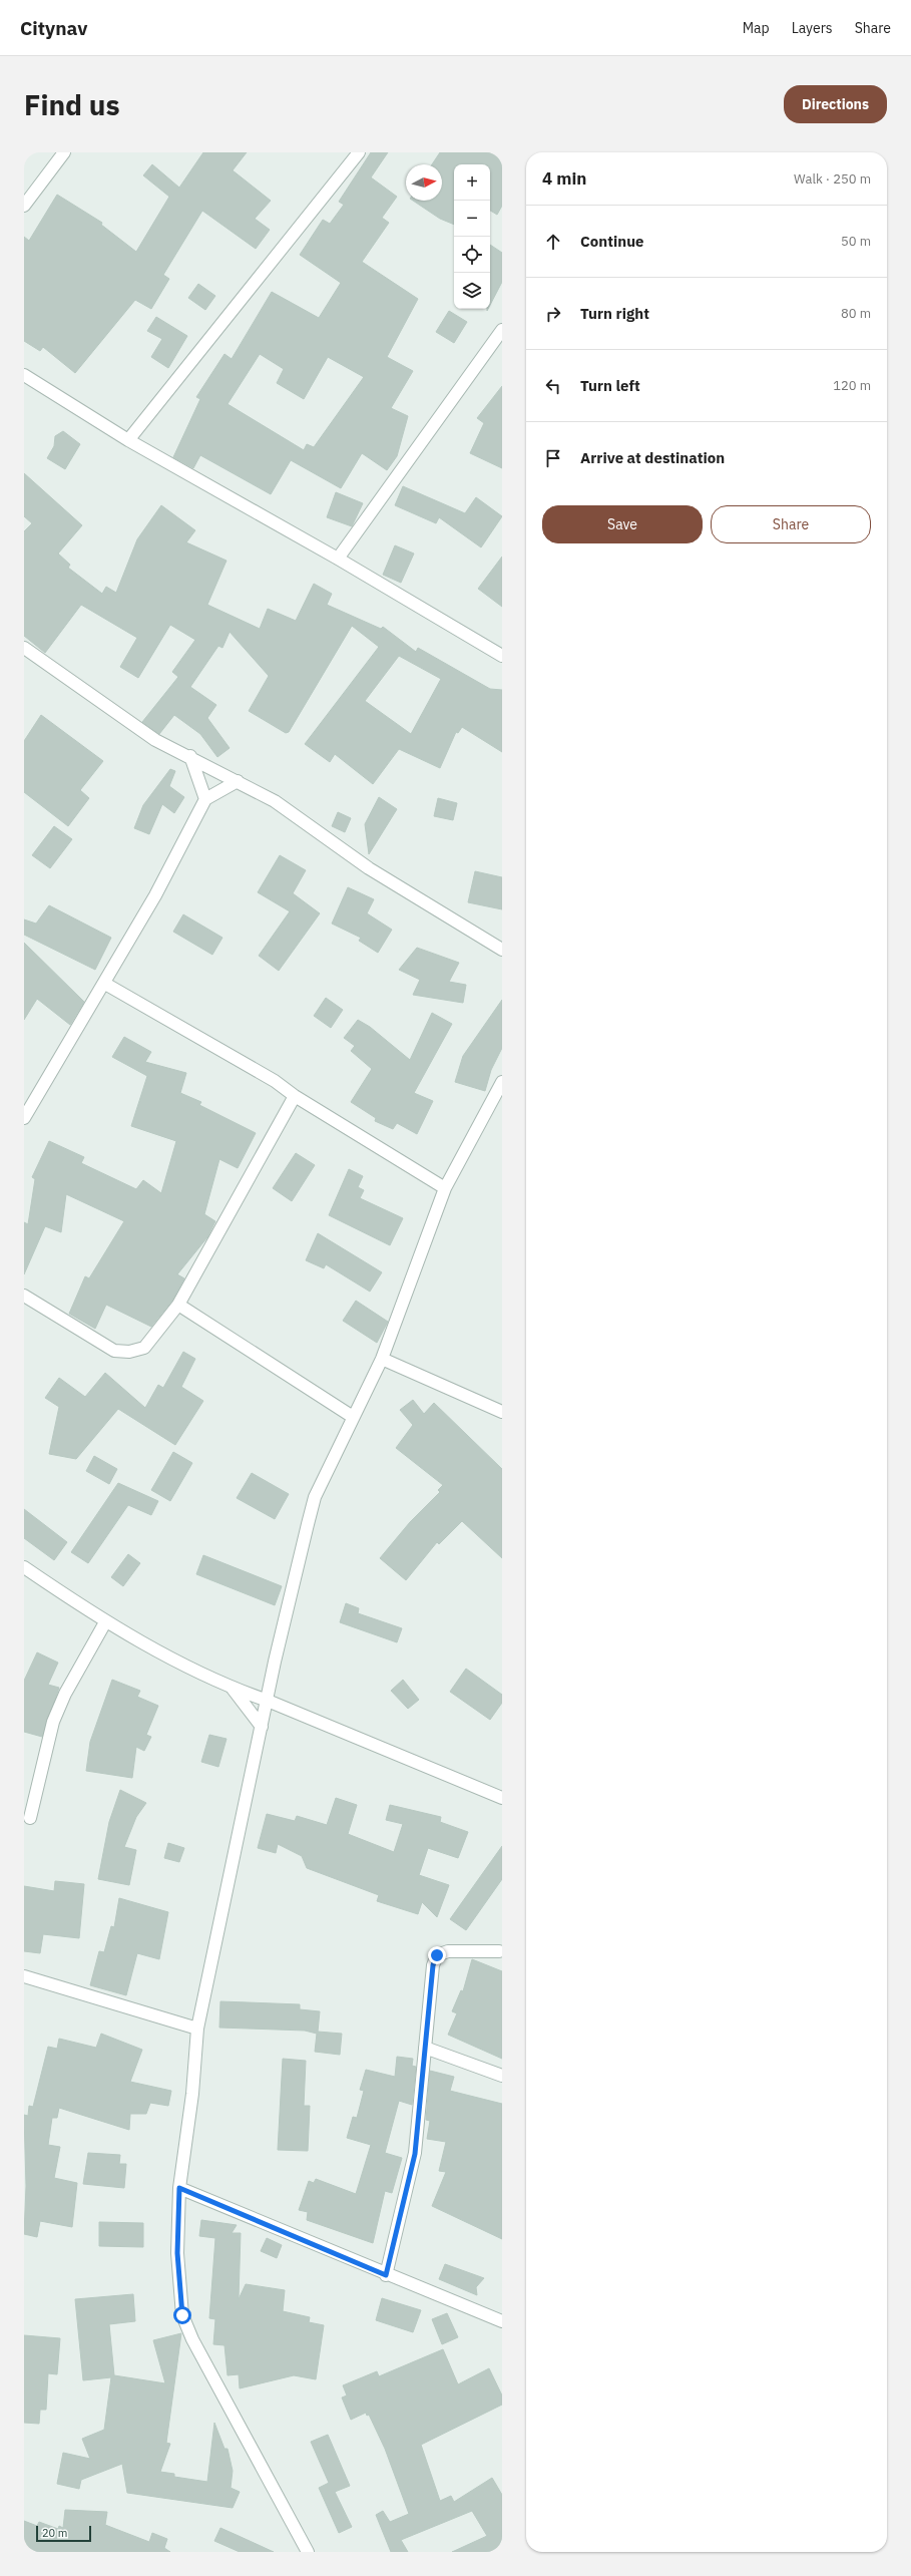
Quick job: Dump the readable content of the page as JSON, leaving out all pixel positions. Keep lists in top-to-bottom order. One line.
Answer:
{"scale_bar":"20 m","north":"right","page":{"header":"Citynav","nav":["Map","Layers","Share"],"buttons":["Directions",["Save","Share"]],"title":"Find us","heading":["4 min","Walk · 250 m"],"map_buttons":["+","−"],"list":[["Continue","50 m"],["Turn right","80 m"],["Turn left","120 m"],"Arrive at destination"],"scale":"20 m"}}
